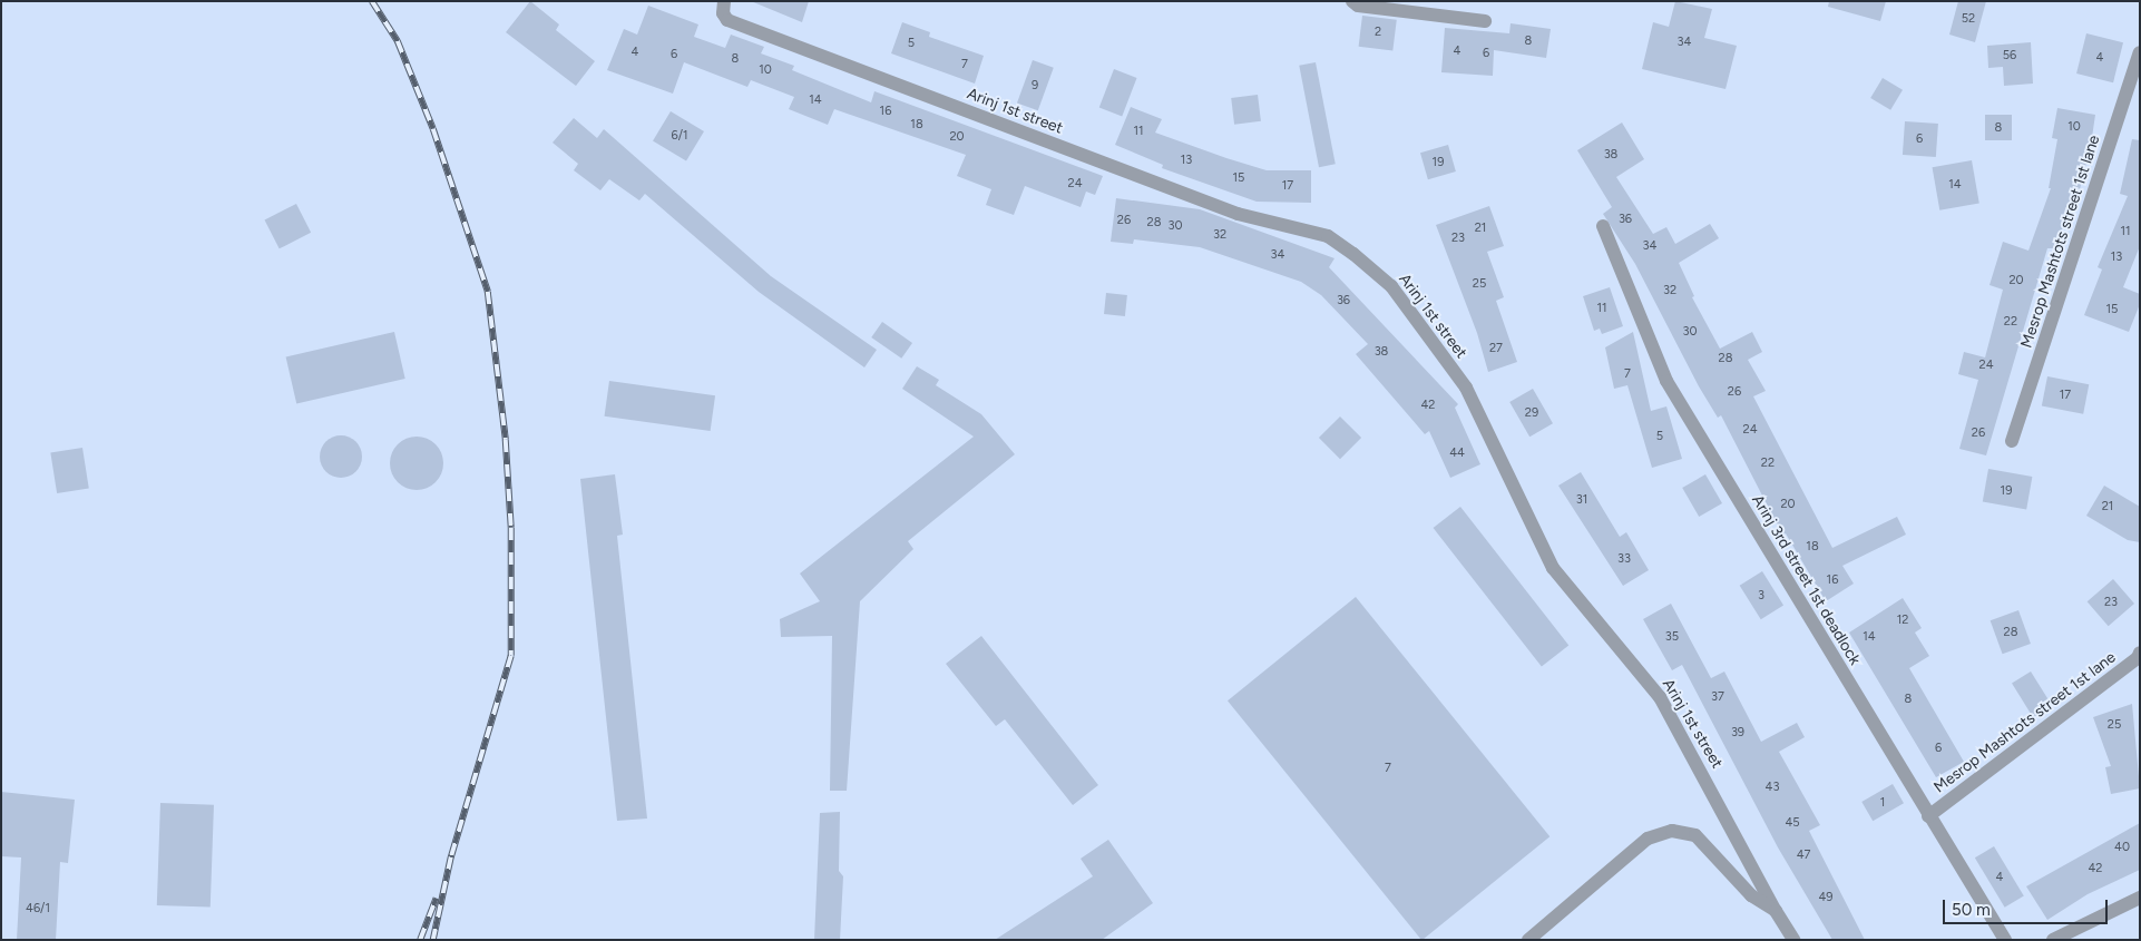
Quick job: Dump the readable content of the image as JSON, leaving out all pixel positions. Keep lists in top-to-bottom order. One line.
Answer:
{"streets":{"street":["Arinj 1st street","Mesrop Mashtots street 1st lane","Arinj 3rd street 1st deadlock"]},"crossings":[["Mesrop Mashtots street 1st lane","Arinj 3rd street 1st deadlock"]],"house_numbers":["52","2","8","34","5","4","4","6","6","56","4","8","7","10","9","14","16","18","10","8","11","6/1","20","6","38","13","19","15","24","14","17","36","26","28","30","21","11","32","23","34","34","13","20","25","32","36","11","15","22","30","27","38","28","24","7","26","17","42","29","24","26","5","44","22","19","31","20","21","18","33","16","3","23","12","28","35","14","37","8","25","39","6","7","43","1","45","40","47","42","4","49","46/1"],"scale_bar":"50 m"}
